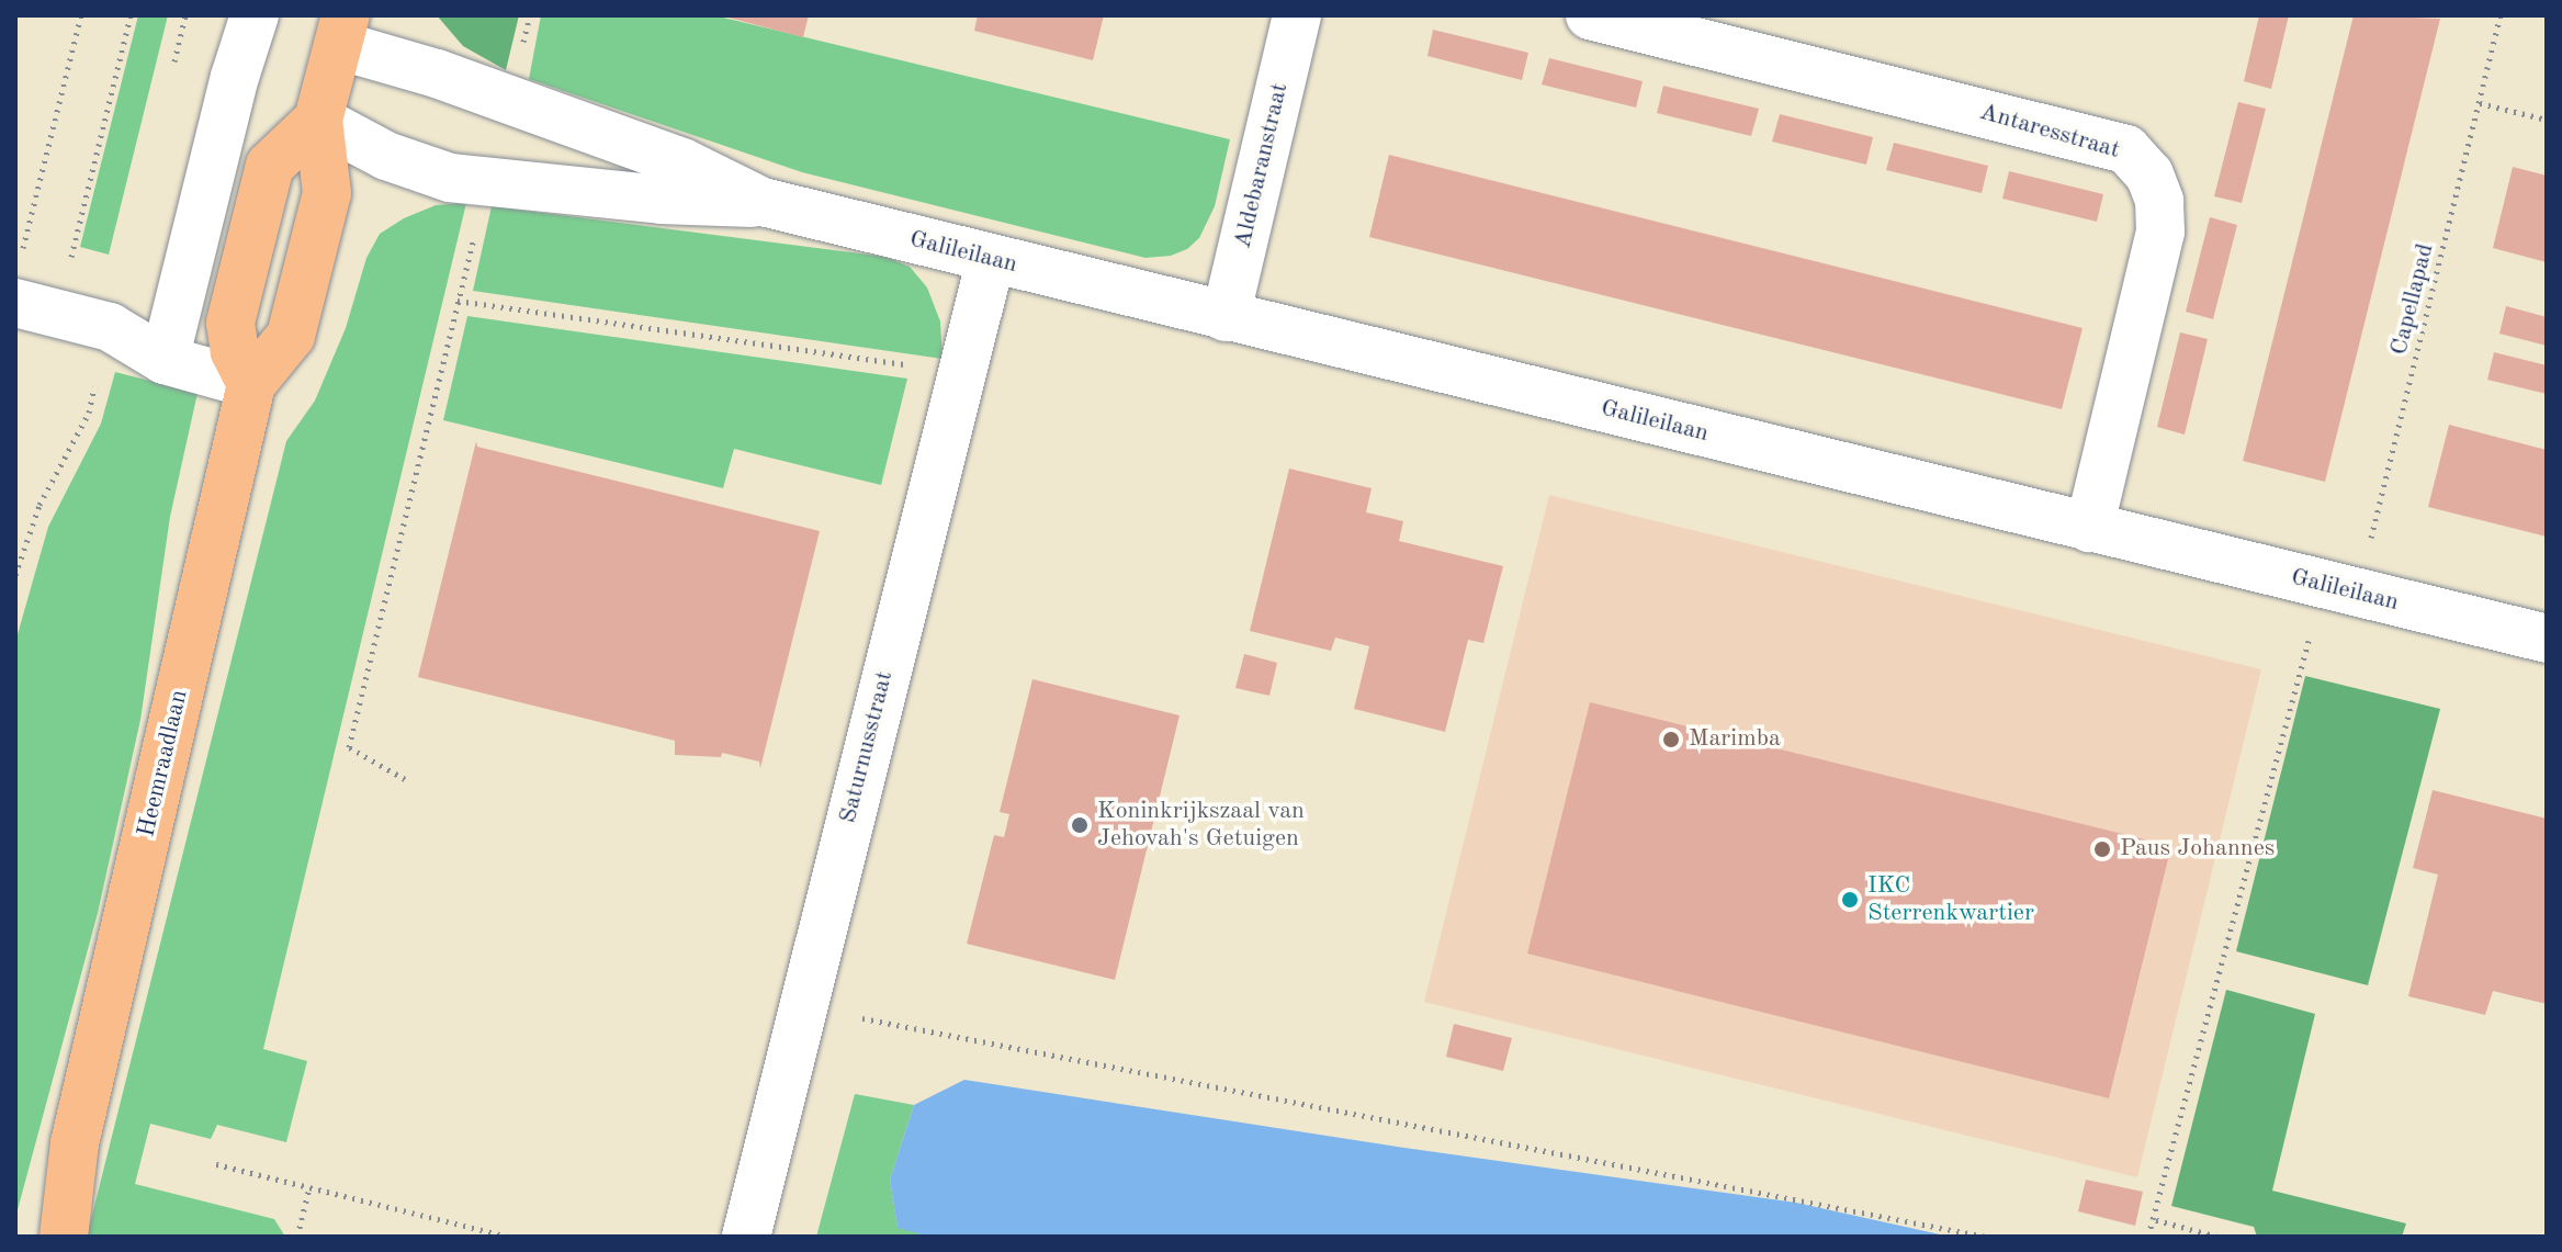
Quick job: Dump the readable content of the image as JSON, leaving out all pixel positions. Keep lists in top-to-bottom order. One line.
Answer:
{"streets":{"main road":["Heemraadlaan"],"street":["Antaresstraat","Aldebaranstraat","Galileilaan","Saturnusstraat"],"path":["Capellapad"]},"crossings":[["Antaresstraat","Galileilaan"],["Aldebaranstraat","Galileilaan"],["Galileilaan","Capellapad"],["Galileilaan","Saturnusstraat"],["Galileilaan","Heemraadlaan"]],"places":["Marimba","Koninkrijkszaal van Jehovah's Getuigen","Paus Johannes","IKC Sterrenkwartier"]}
